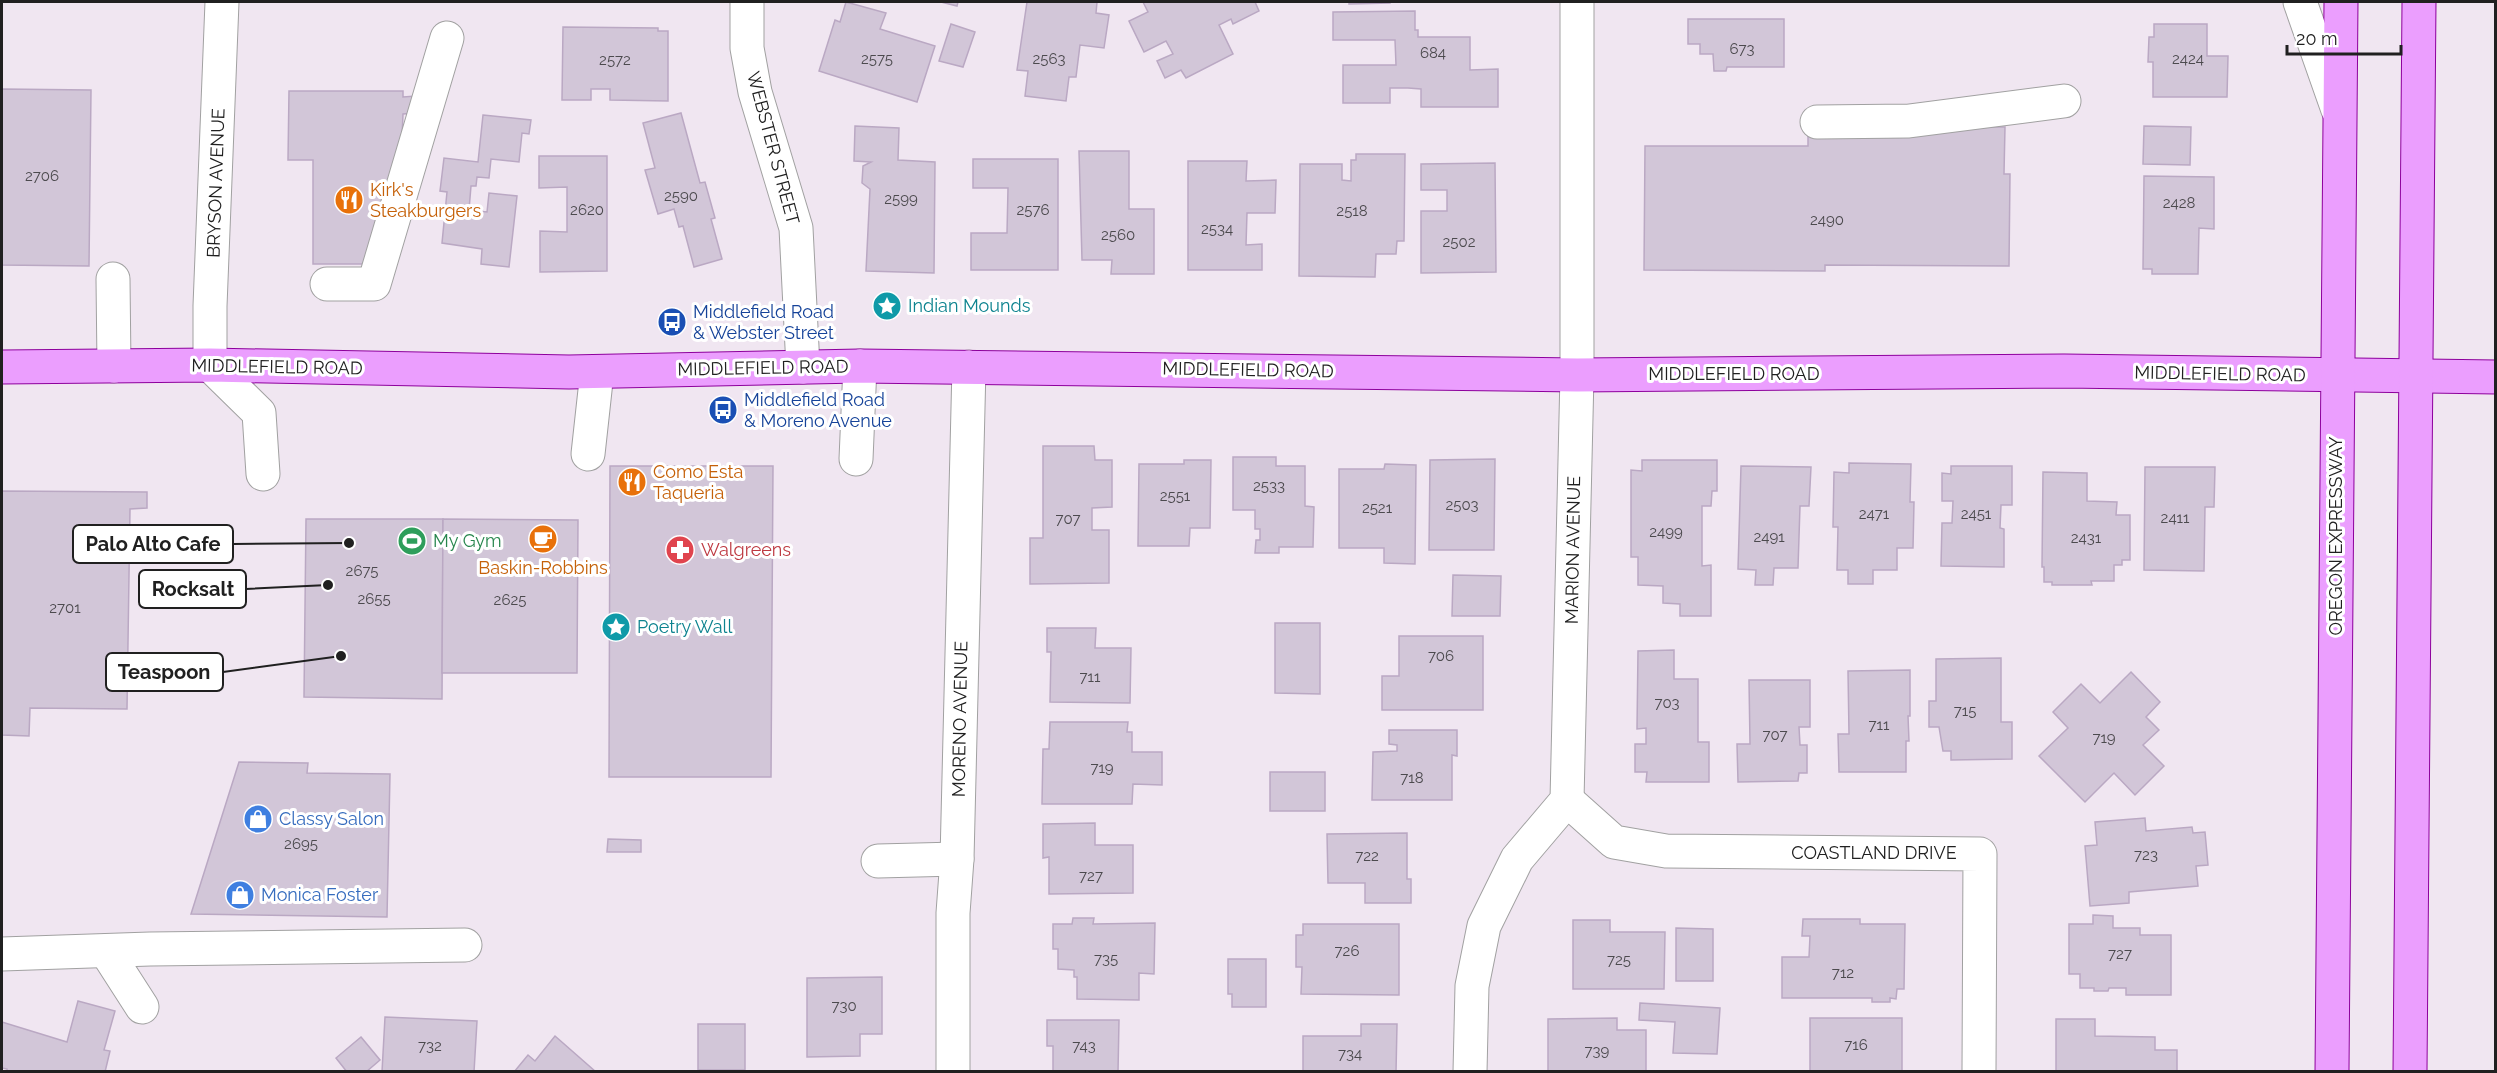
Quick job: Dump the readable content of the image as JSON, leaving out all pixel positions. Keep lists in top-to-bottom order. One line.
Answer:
{"streets":{"main road":["MIDDLEFIELD ROAD","OREGON EXPRESSWAY"],"street":["WEBSTER STREET","BRYSON AVENUE","MARION AVENUE","MORENO AVENUE","COASTLAND DRIVE"]},"crossings":[["WEBSTER STREET","MIDDLEFIELD ROAD"],["BRYSON AVENUE","MIDDLEFIELD ROAD"],["MIDDLEFIELD ROAD","OREGON EXPRESSWAY"],["MIDDLEFIELD ROAD","MARION AVENUE"],["MIDDLEFIELD ROAD","MORENO AVENUE"],["MARION AVENUE","COASTLAND DRIVE"]],"places":{"restaurant":["Kirk's Steakburgers","Como Esta Taqueria"],"place":["Indian Mounds","Poetry Wall"],"bus stop":["Middlefield Road & Webster Street","Middlefield Road & Moreno Avenue"],"cafe":["Baskin-Robbins"],"sports":["My Gym"],"other":["Palo Alto Cafe","Rocksalt","Teaspoon"],"pharmacy":["Walgreens"],"shop":["Classy Salon","Monica Foster"]},"house_numbers":["673","684","2575","2563","2424","2572","2706","2590","2599","2428","2620","2576","2518","2490","2534","2560","2502","2533","2551","2503","2521","2471","2451","2411","707","2499","2491","2431","2675","2655","2625","2701","706","711","703","715","711","707","719","719","718","2695","723","722","727","726","727","735","725","712","730","716","732","743","739","734"],"scale_bar":"20 m"}
